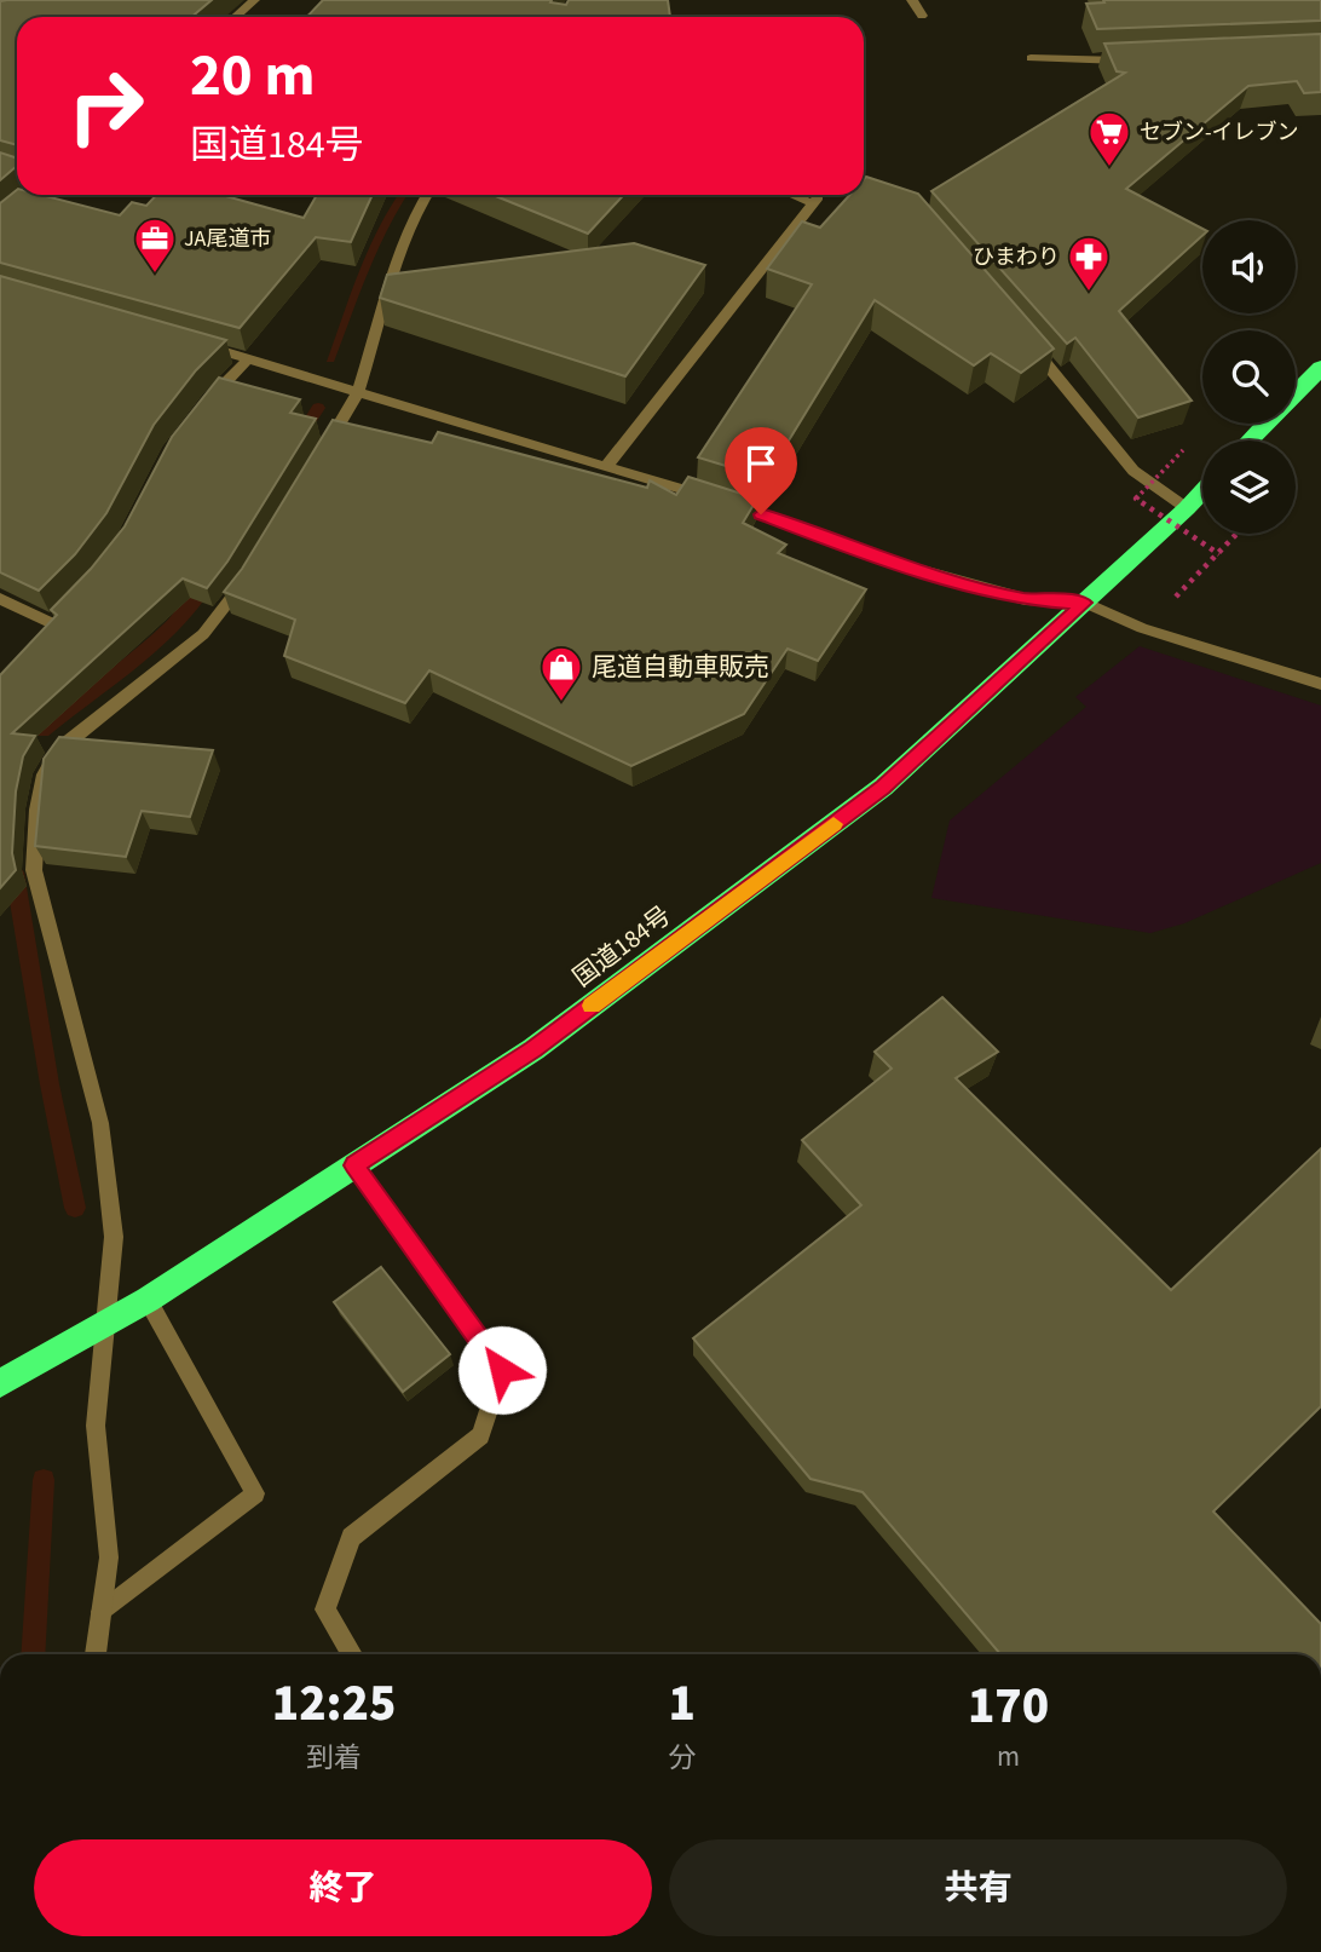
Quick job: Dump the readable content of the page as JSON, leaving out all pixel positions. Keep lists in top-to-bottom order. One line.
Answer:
{"streets":{"highway":["国道184号"]},"places":{"supermarket":["セブン-イレブン"],"office":["JA尾道市"],"pharmacy":["ひまわり"],"shop":["尾道自動車販売"]},"page":{"turn":["20 m","国道184号"],"eta":["12:25","到着","1","分","170","m"],"buttons":["終了","共有"]}}
